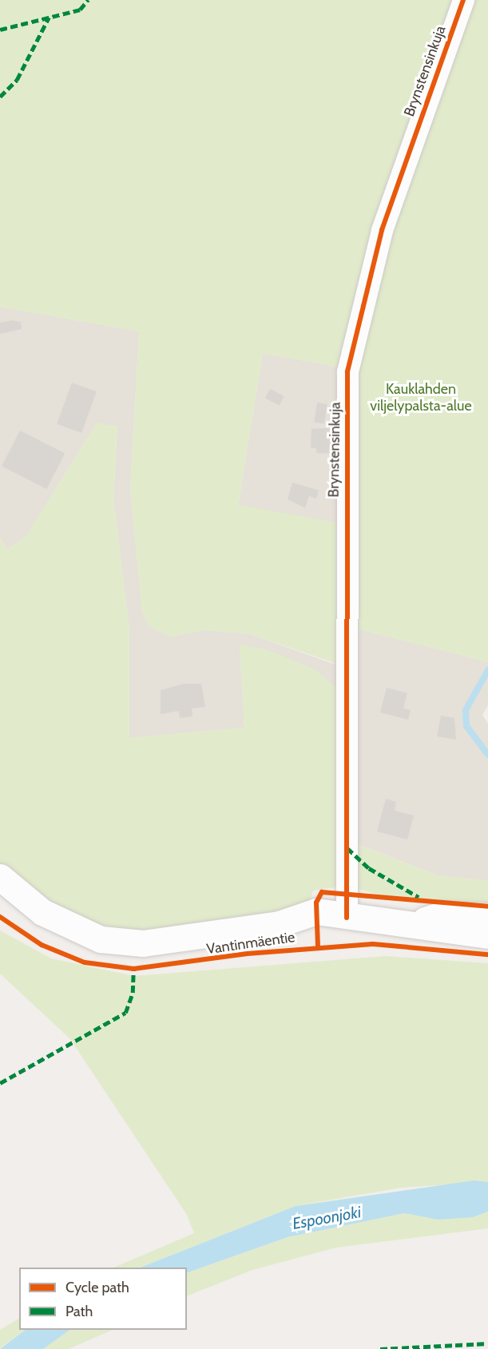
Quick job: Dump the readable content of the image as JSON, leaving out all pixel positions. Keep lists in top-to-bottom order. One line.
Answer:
{"streets":{"street":["Brynstensinkuja","Vantinmäentie"]},"crossings":[["Brynstensinkuja","Vantinmäentie"]],"water":["Espoonjoki"],"parks":["Kauklahden viljelypalsta-alue"],"legend":["Cycle path","Path"]}
